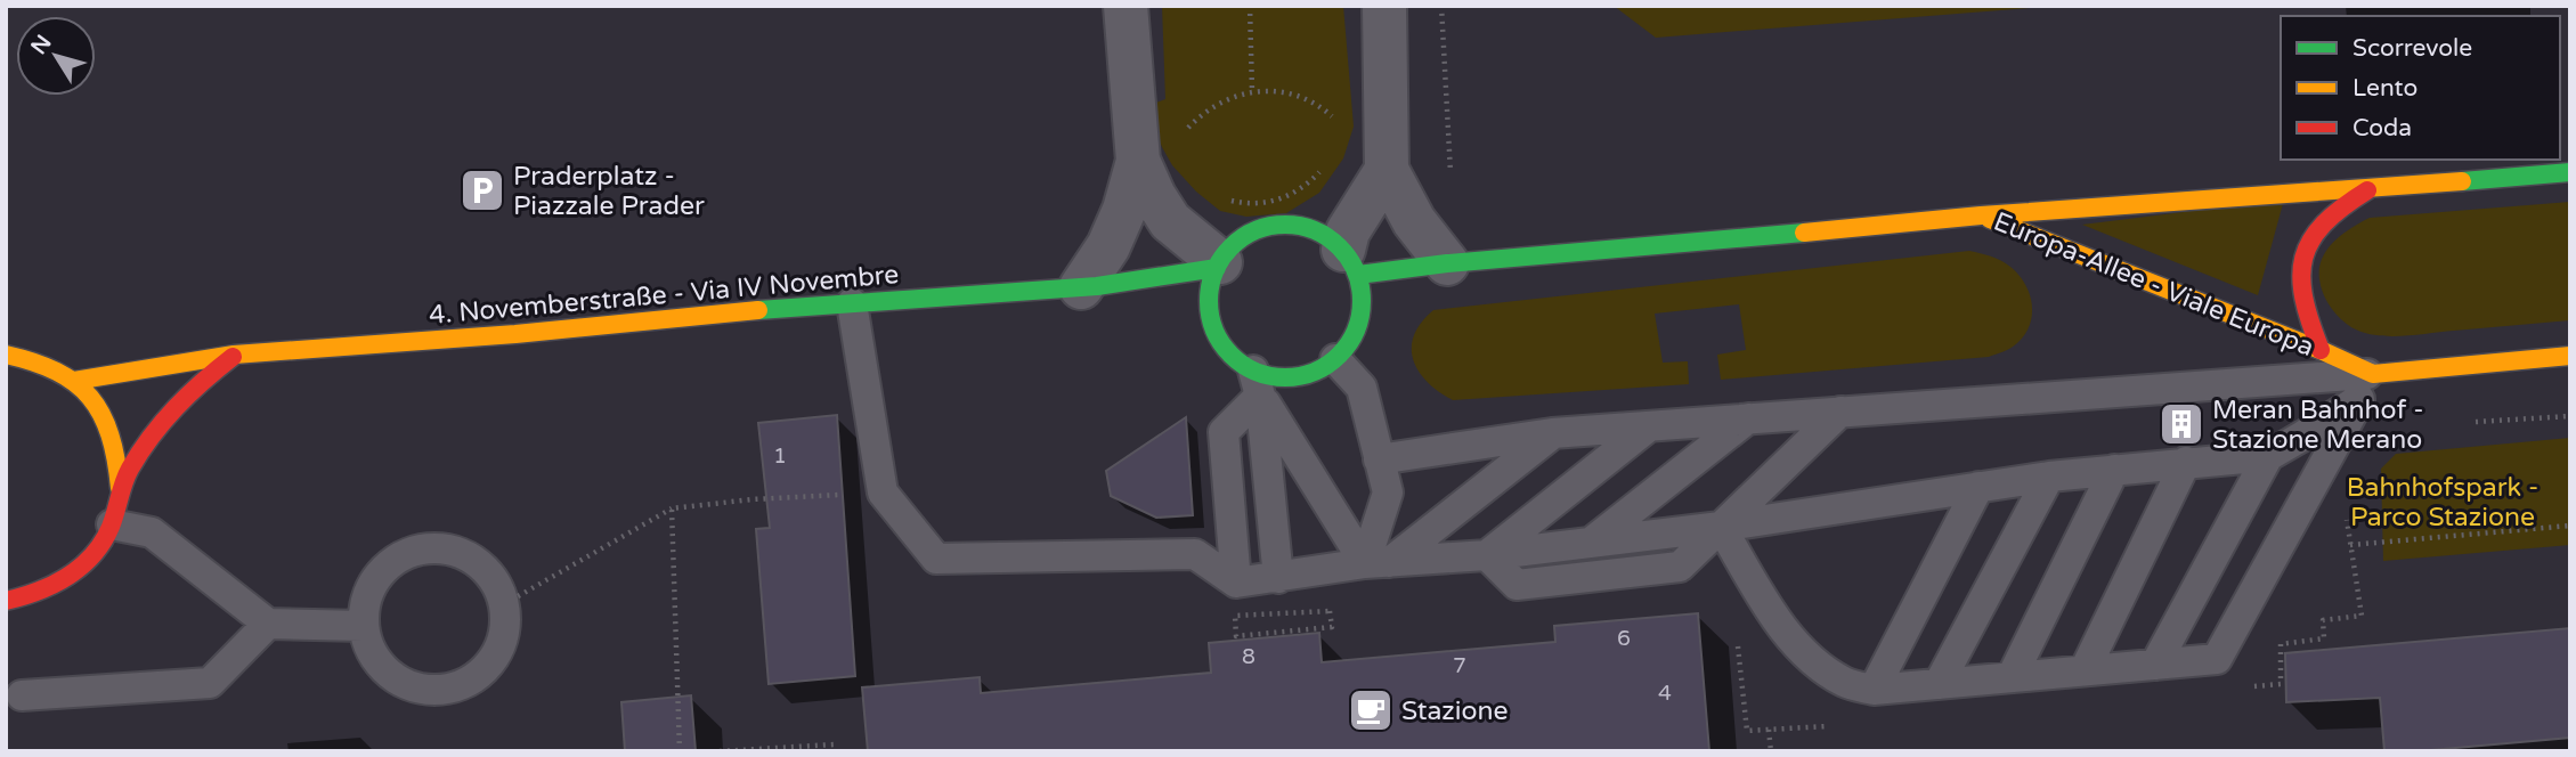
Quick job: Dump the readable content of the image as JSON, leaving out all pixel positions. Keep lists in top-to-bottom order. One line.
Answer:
{"streets":{"street":["Europa-Allee - Viale Europa","4. Novemberstraße - Via IV Novembre"]},"crossings":[["Europa-Allee - Viale Europa","4. Novemberstraße - Via IV Novembre"]],"parks":["Bahnhofspark - Parco Stazione"],"places":{"parking":["Praderplatz - Piazzale Prader"],"building":["Meran Bahnhof - Stazione Merano"],"cafe":["Stazione"]},"house_numbers":["1","6","8","7","4"],"legend":["Scorrevole","Lento","Coda"],"north":"top left"}
